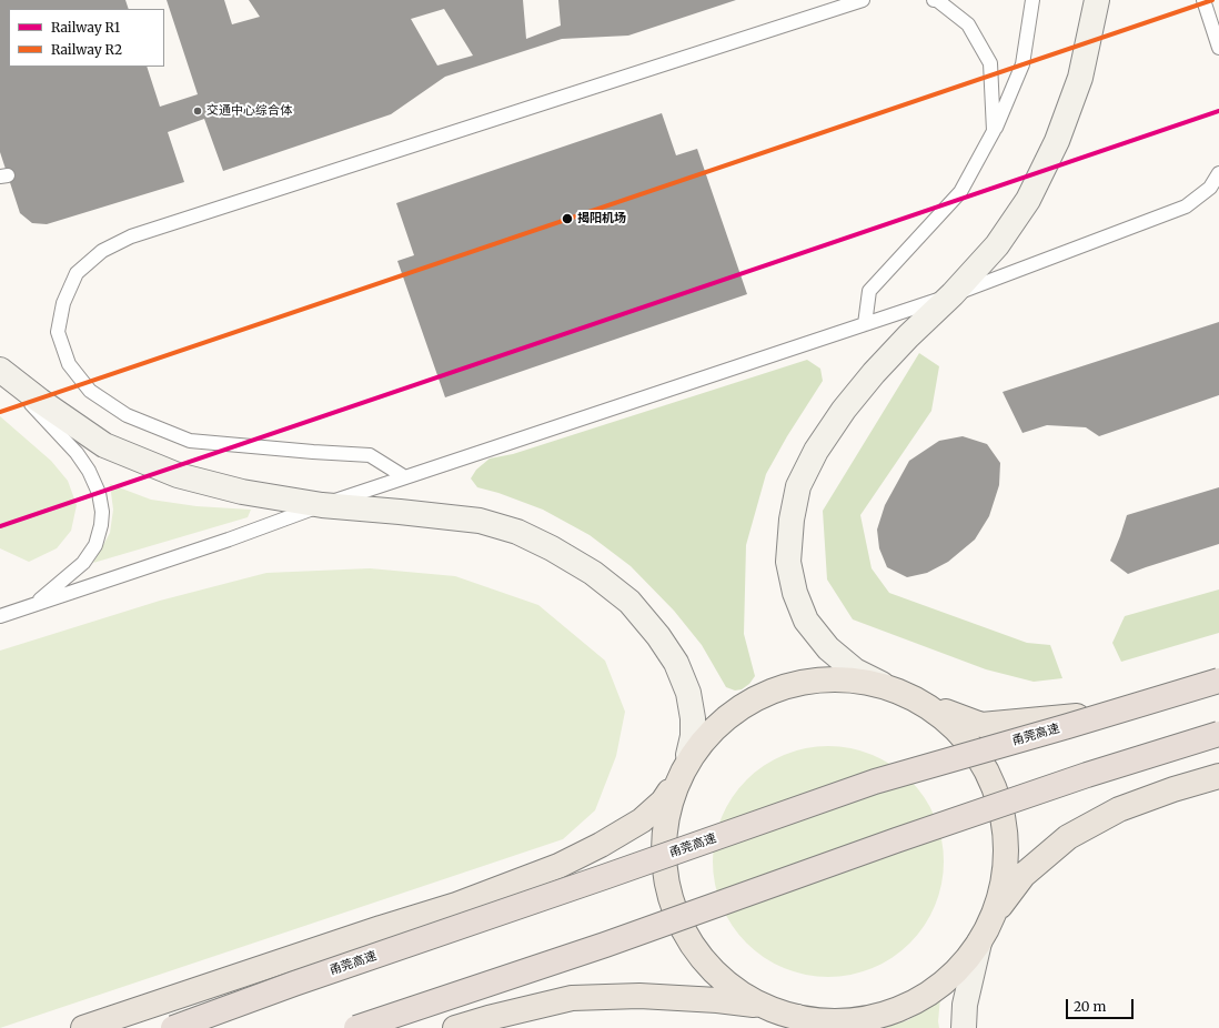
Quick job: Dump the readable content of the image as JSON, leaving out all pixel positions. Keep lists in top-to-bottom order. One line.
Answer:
{"streets":{"highway":["甬莞高速"]},"places":["交通中心综合体","揭阳机场"],"lines":["rail line R2","rail line R1"],"legend":["Railway R1","Railway R2"],"scale_bar":"20 m"}
